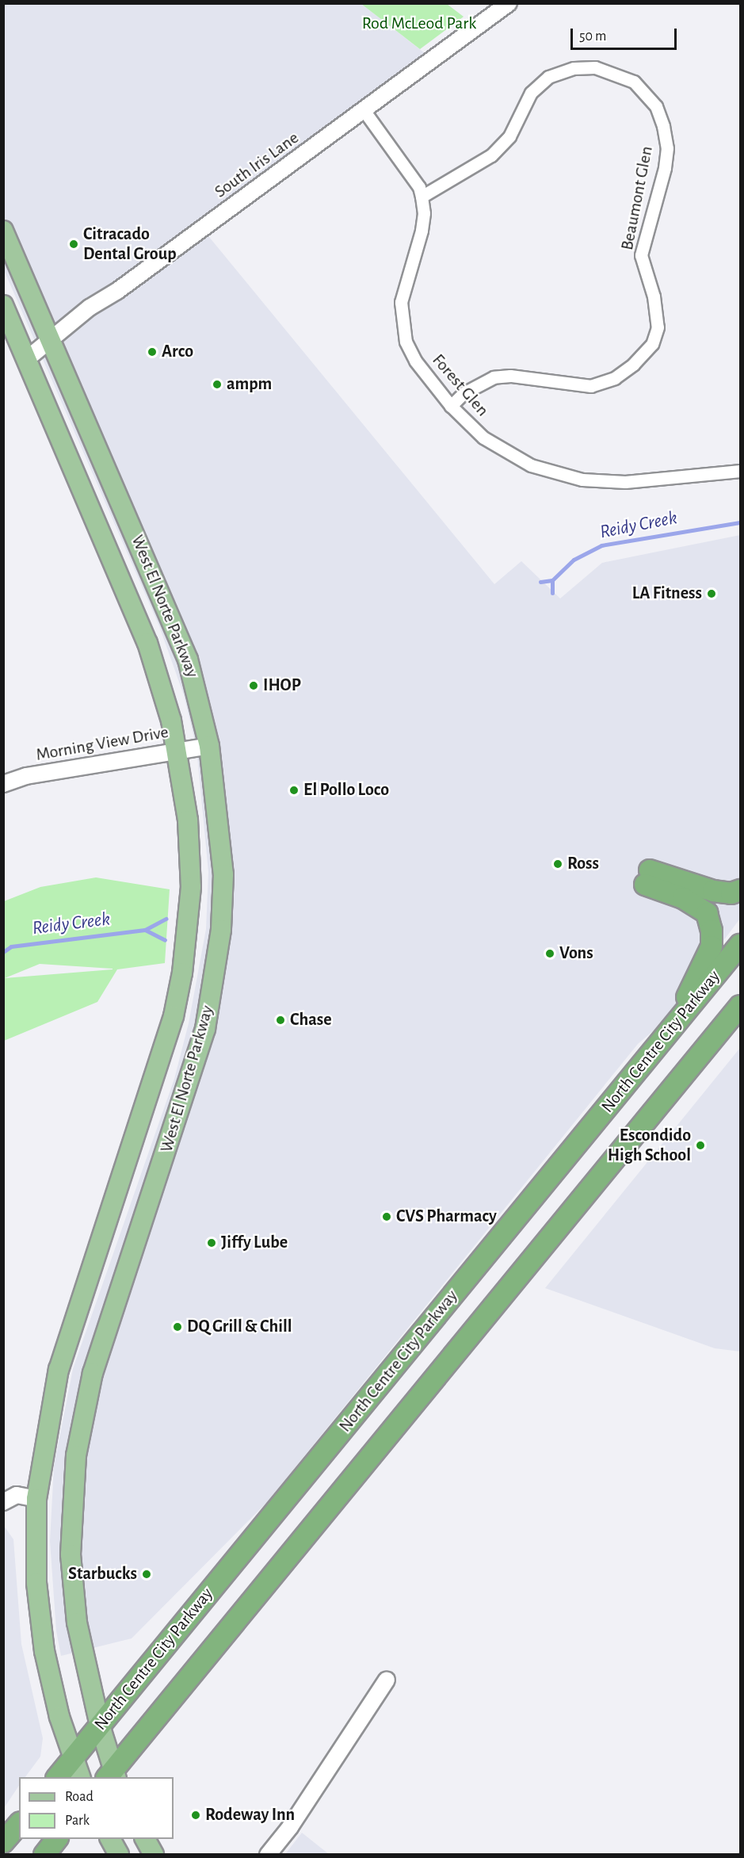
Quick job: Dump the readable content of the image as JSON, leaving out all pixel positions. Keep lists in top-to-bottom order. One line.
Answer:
{"streets":{"highway":["North Centre City Parkway"],"main road":["West El Norte Parkway"],"street":["South Iris Lane","Beaumont Glen","Forest Glen","Morning View Drive"]},"crossings":[["South Iris Lane","Forest Glen"],["South Iris Lane","West El Norte Parkway"],["Beaumont Glen","Forest Glen"],["West El Norte Parkway","Morning View Drive"],["West El Norte Parkway","North Centre City Parkway"]],"water":["Reidy Creek"],"parks":["Rod McLeod Park"],"places":["Citracado Dental Group","Arco","ampm","LA Fitness","IHOP","El Pollo Loco","Ross","Vons","Chase","Escondido High School","CVS Pharmacy","Jiffy Lube","DQ Grill & Chill","Starbucks","Rodeway Inn"],"legend":["Road","Park"],"scale_bar":"50 m"}
